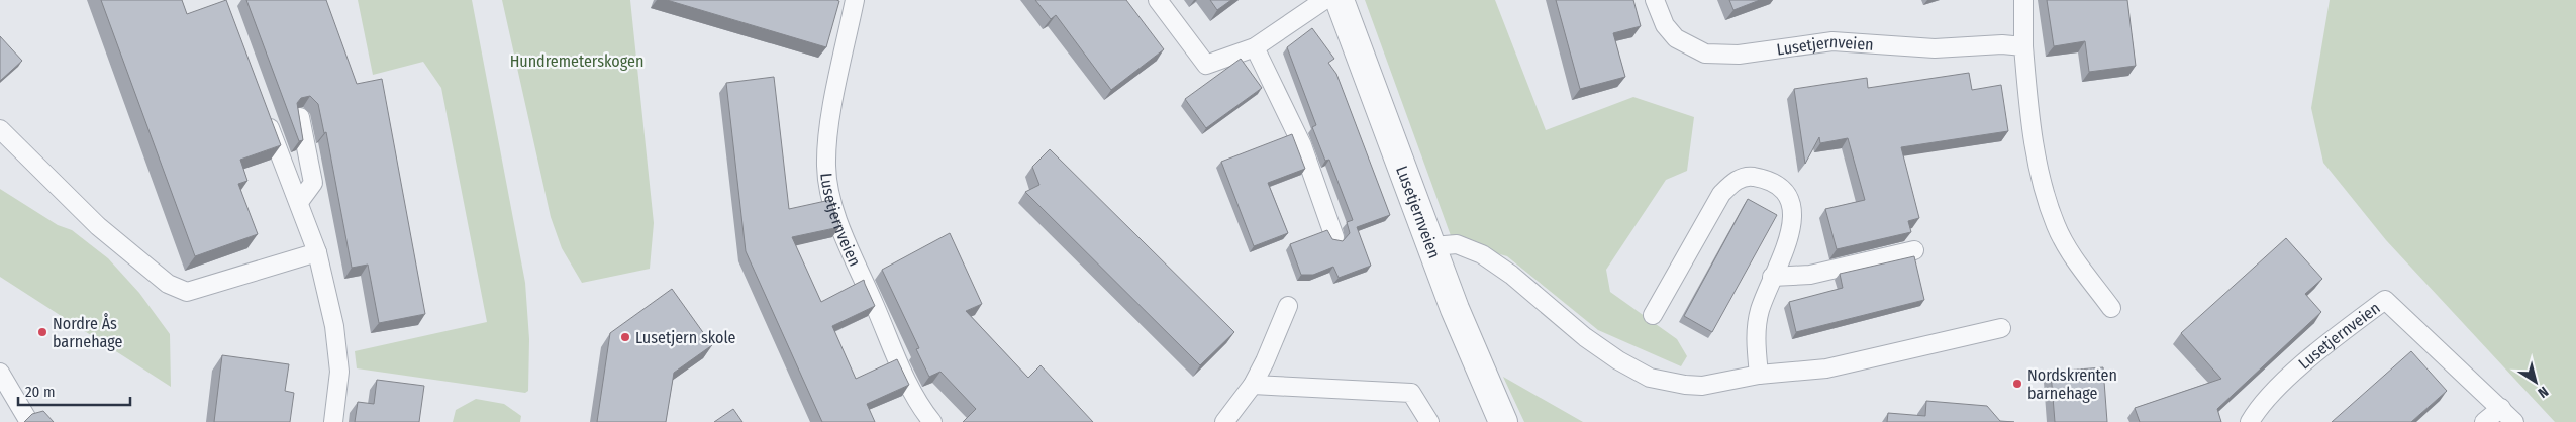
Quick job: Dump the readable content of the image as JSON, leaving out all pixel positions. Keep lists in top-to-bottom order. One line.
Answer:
{"streets":{"street":["Lusetjernveien"]},"parks":["Hundremeterskogen"],"places":["Nordre Ås barnehage","Lusetjern skole","Nordskrenten barnehage"],"scale_bar":"20 m","north":"bottom right"}
